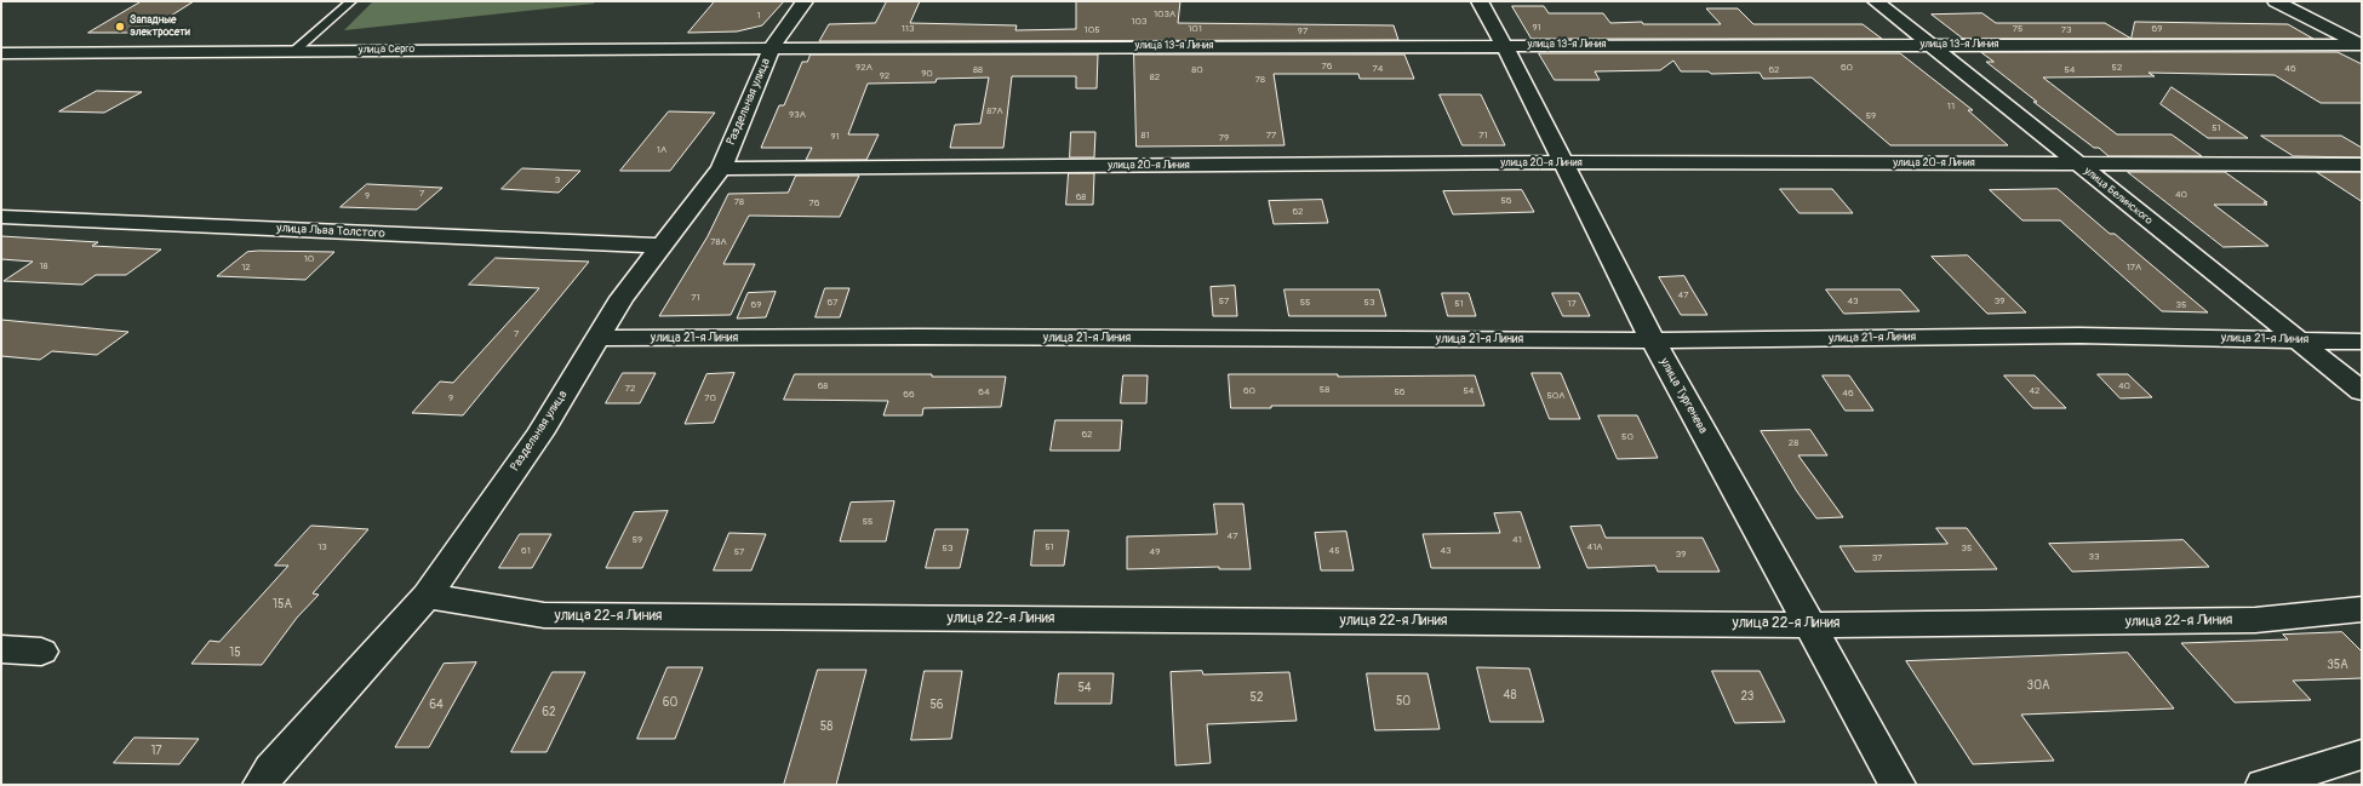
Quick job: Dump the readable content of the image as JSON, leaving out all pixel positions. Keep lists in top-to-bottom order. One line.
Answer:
{"streets":{"street":["улица 13-я Линия","улица Серго","Раздельная улица","улица 20-я Линия","улица Белинского","улица Льва Толстого","улица 21-я Линия","улица Тургенева","улица 22-я Линия"]},"crossings":[["улица 13-я Линия","улица Серго"],["улица 13-я Линия","Раздельная улица"],["улица 13-я Линия","улица Белинского"],["улица 13-я Линия","улица Тургенева"],["улица Серго","Раздельная улица"],["Раздельная улица","улица 20-я Линия"],["Раздельная улица","улица Льва Толстого"],["Раздельная улица","улица 21-я Линия"],["Раздельная улица","улица 22-я Линия"],["улица 20-я Линия","улица Белинского"],["улица 20-я Линия","улица Тургенева"],["улица Белинского","улица 21-я Линия"],["улица 21-я Линия","улица Тургенева"],["улица Тургенева","улица 22-я Линия"]],"places":["Западные электросети"],"house_numbers":["103А","1","103","91","113","101","75","69","105","73","97","76","92А","60","52","74","46","88","80","62","54","90","92","82","78","11","87А","93А","59","51","81","77","71","91","79","1А","3","7","40","9","68","56","78","76","62","78А","10","18","12","17А","47","71","57","43","39","67","55","53","51","17","69","35","7","68","40","72","58","60","54","42","64","56","46","66","50А","9","70","62","50","28","55","47","59","41","13","51","41А","53","35","61","45","43","57","49","39","33","37","15А","15","35А","30А","54","48","23","52","50","60","64","56","62","58","17"]}
